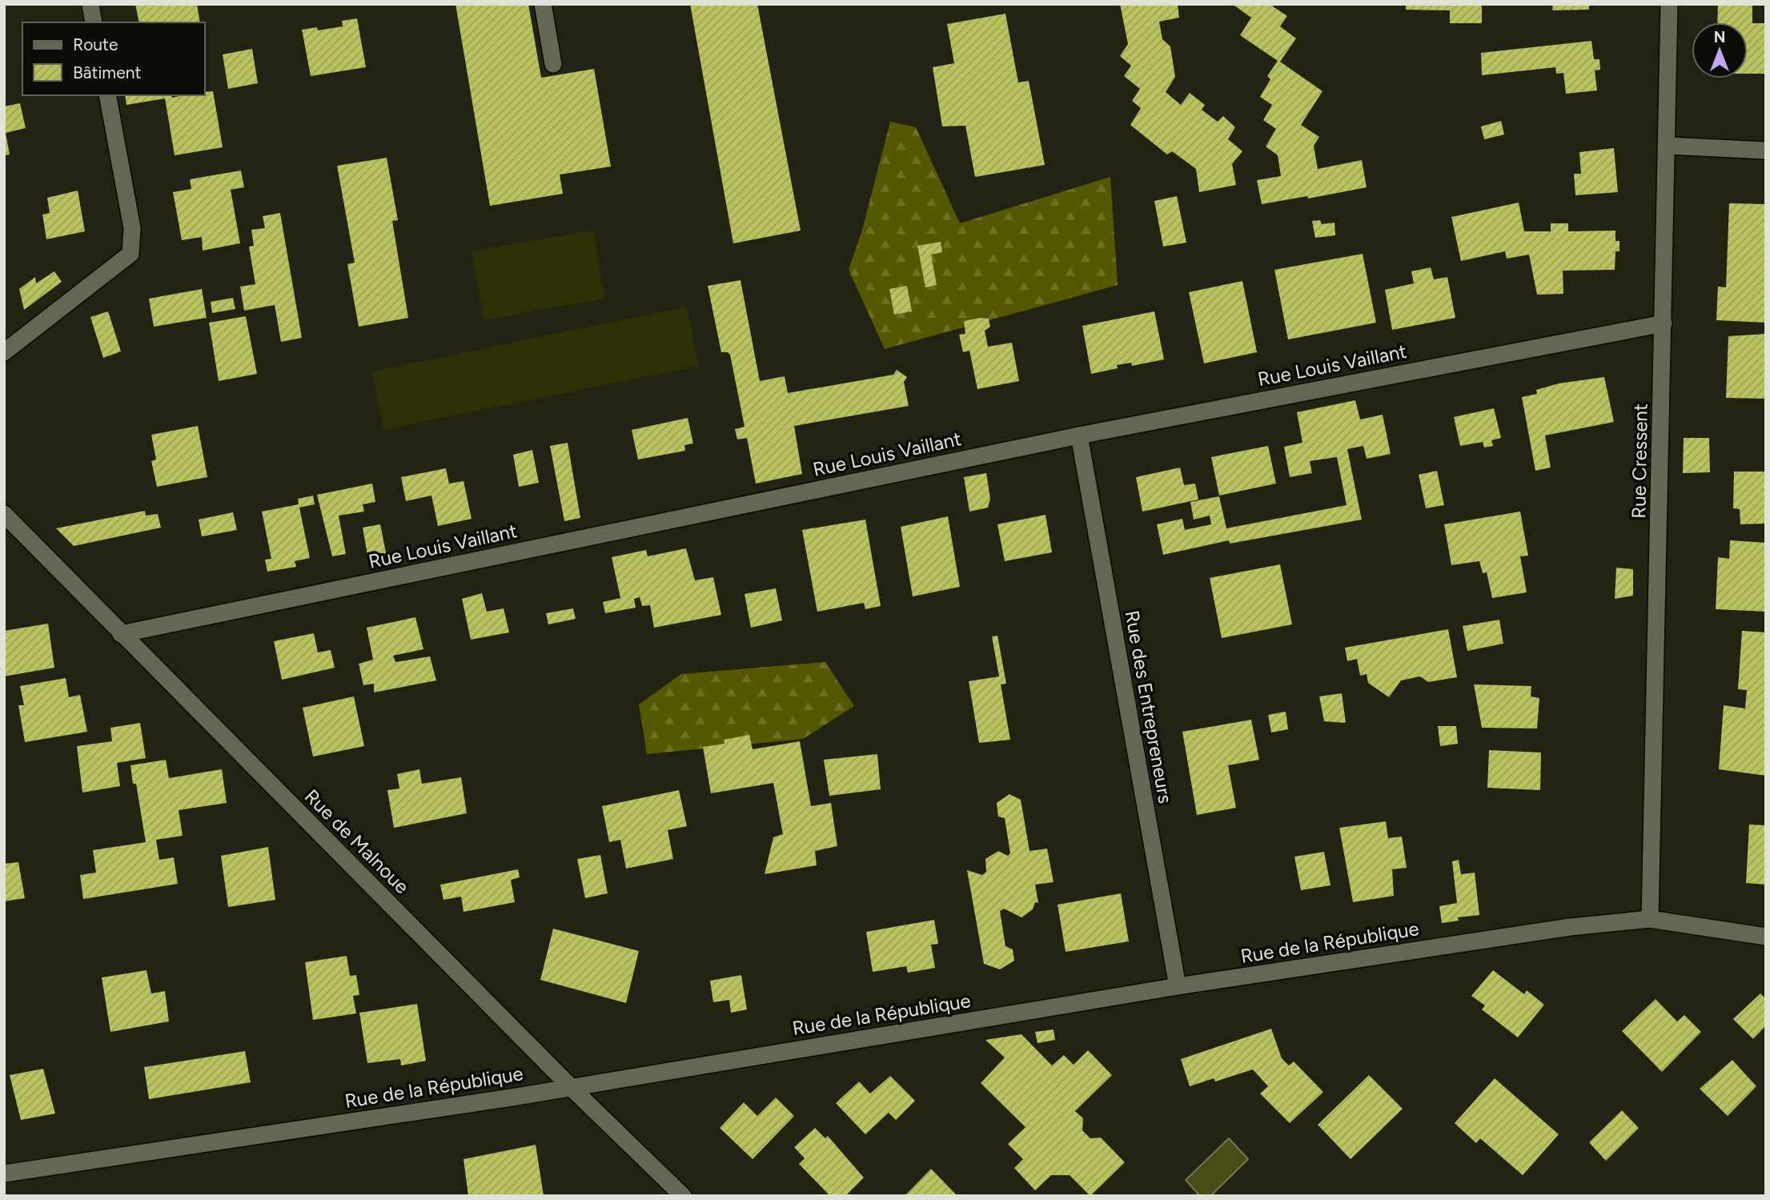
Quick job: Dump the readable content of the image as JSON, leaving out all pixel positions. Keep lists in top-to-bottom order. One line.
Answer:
{"streets":{"street":["Rue Louis Vaillant","Rue Cressent","Rue des Entrepreneurs","Rue de Malnoue","Rue de la République"]},"crossings":[["Rue Louis Vaillant","Rue Cressent"],["Rue Louis Vaillant","Rue des Entrepreneurs"],["Rue Louis Vaillant","Rue de Malnoue"],["Rue Cressent","Rue de la République"],["Rue des Entrepreneurs","Rue de la République"],["Rue de Malnoue","Rue de la République"]],"legend":["Route","Bâtiment"],"north":"top"}
